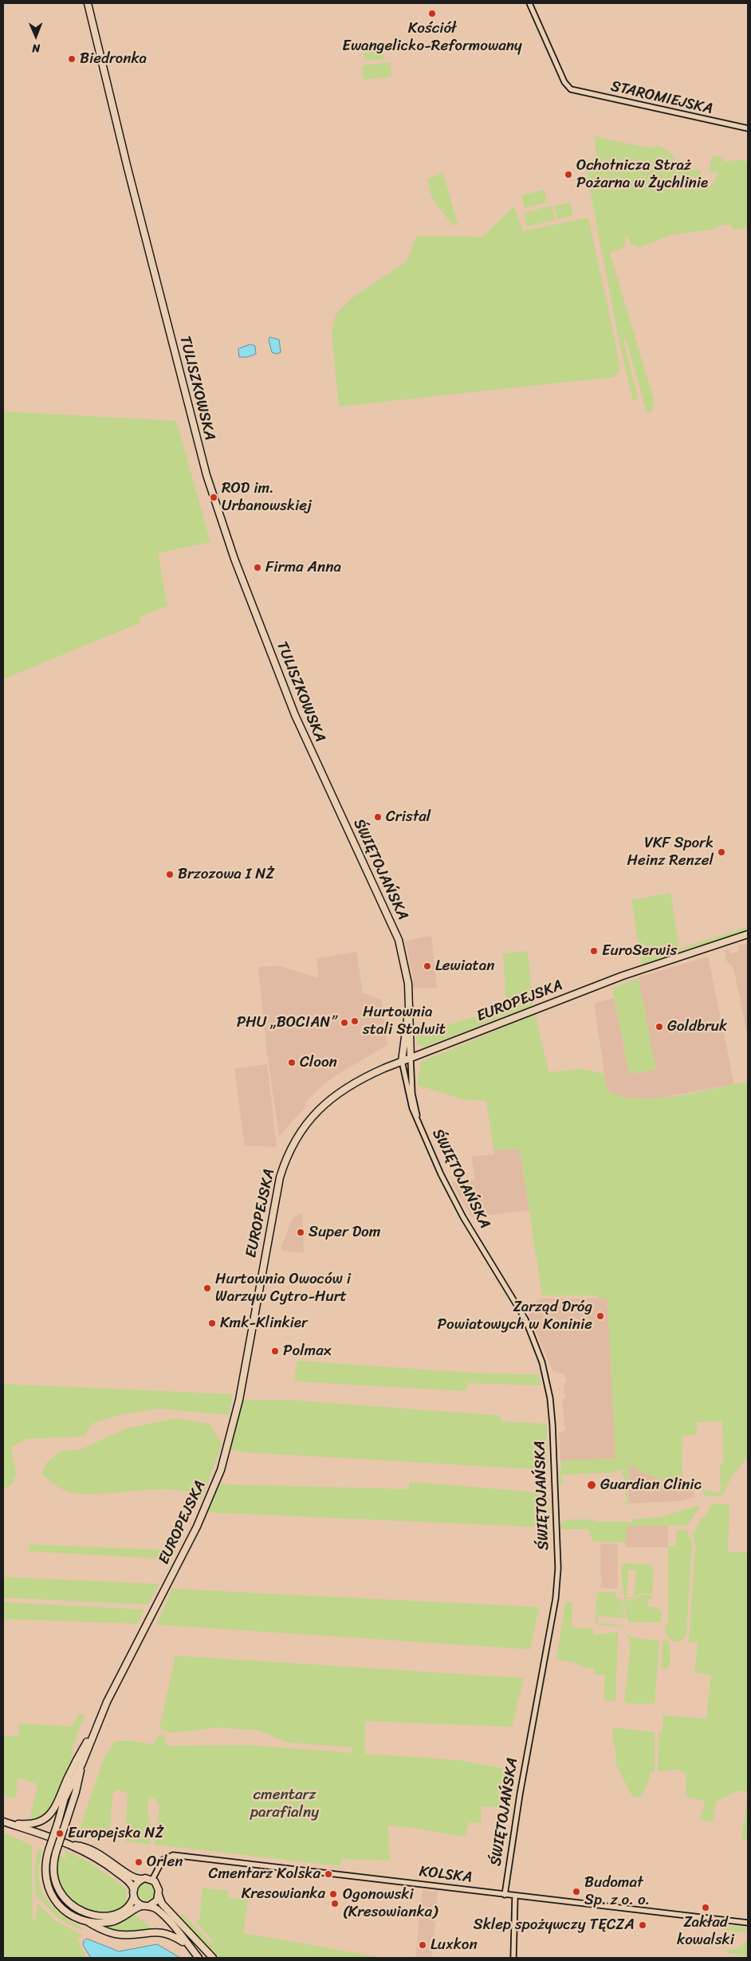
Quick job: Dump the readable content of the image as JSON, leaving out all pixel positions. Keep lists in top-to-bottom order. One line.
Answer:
{"streets":{"main road":["TULISZKOWSKA","ŚWIĘTOJAŃSKA","EUROPEJSKA"],"street":["STAROMIEJSKA","KOLSKA"]},"crossings":[["TULISZKOWSKA","ŚWIĘTOJAŃSKA"],["ŚWIĘTOJAŃSKA","EUROPEJSKA"],["ŚWIĘTOJAŃSKA","KOLSKA"],["EUROPEJSKA","KOLSKA"]],"parks":["cmentarz parafialny"],"places":["Kościół Ewangelicko-Reformowany","Biedronka","Ochotnicza Straż Pożarna w Żychlinie","ROD im. Urbanowskiej","Firma Anna","Cristal","VKF Spork Heinz Renzel","Brzozowa I NŻ","EuroSerwis","Lewiatan","Hurtownia stali Stalwit","PHU „BOCIAN”","Goldbruk","Cloon","Super Dom","Hurtownia Owoców i Warzyw Cytro-Hurt","Zarząd Dróg Powiatowych w Koninie","Kmk-Klinkier","Polmax","Guardian Clinic","Europejska NŻ","Orlen","Cmentarz Kolska","Budomat Sp. z o. o.","Kresowianka","Ogonowski (Kresowianka)","Zakład kowalski","Sklep spożywczy TĘCZA","Luxkon"],"north":"bottom"}
